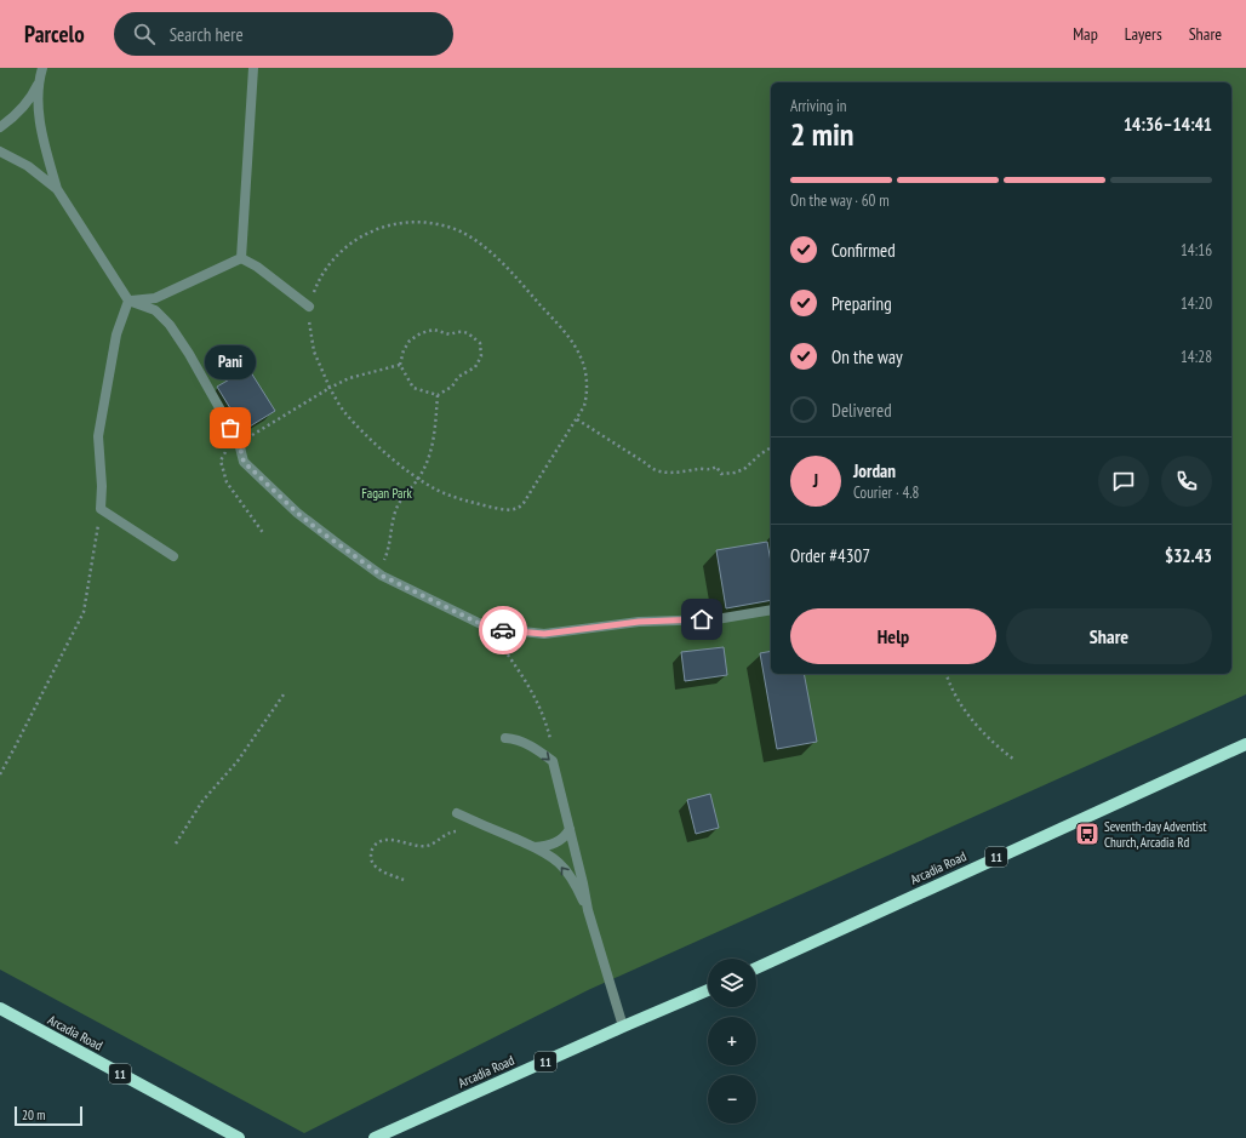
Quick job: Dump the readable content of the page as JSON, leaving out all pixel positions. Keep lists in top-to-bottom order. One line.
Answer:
{"streets":{"main road":["11","Arcadia Road"]},"parks":["Fagan Park"],"places":{"other":["Pani"],"bus stop":["Seventh-day Adventist Church, Arcadia Rd"]},"scale_bar":"20 m","page":{"header":"Parcelo","search":"Search here","nav":["Map","Layers","Share"],"heading":["2 min","Arriving in","14:36–14:41"],"panel":["Jordan","Courier · 4.8","Order #4307","$32.43"],"bar":"On the way · 60 m","list":[["Confirmed","14:16"],["Preparing","14:20"],["On the way","14:28"],"Delivered"],"bubble":"Pani","round":"J","buttons":["Help","Share"],"map_buttons":["+","−"],"scale":"20 m"}}
